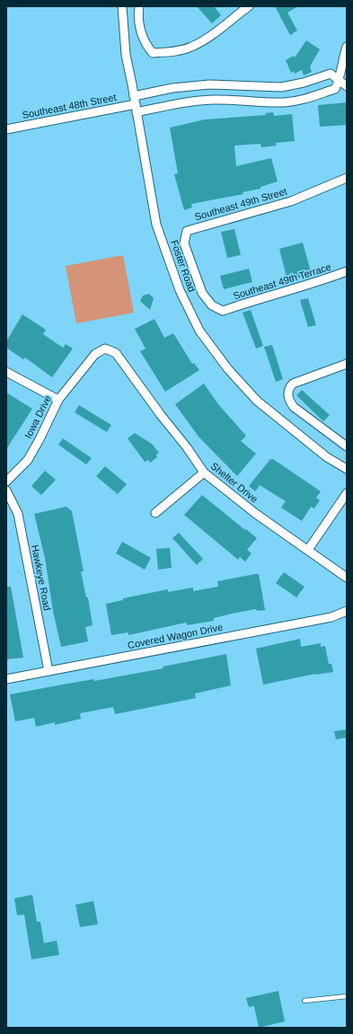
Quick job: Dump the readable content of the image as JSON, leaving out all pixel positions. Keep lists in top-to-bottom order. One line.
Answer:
{"streets":{"street":["Southeast 48th Street","Southeast 49th Street","Foster Road","Southeast 49th Terrace","Iowa Drive","Shelter Drive","Hawkeye Road","Covered Wagon Drive"]},"crossings":[["Southeast 48th Street","Foster Road"],["Southeast 49th Street","Southeast 49th Terrace"],["Iowa Drive","Shelter Drive"],["Hawkeye Road","Covered Wagon Drive"]]}
